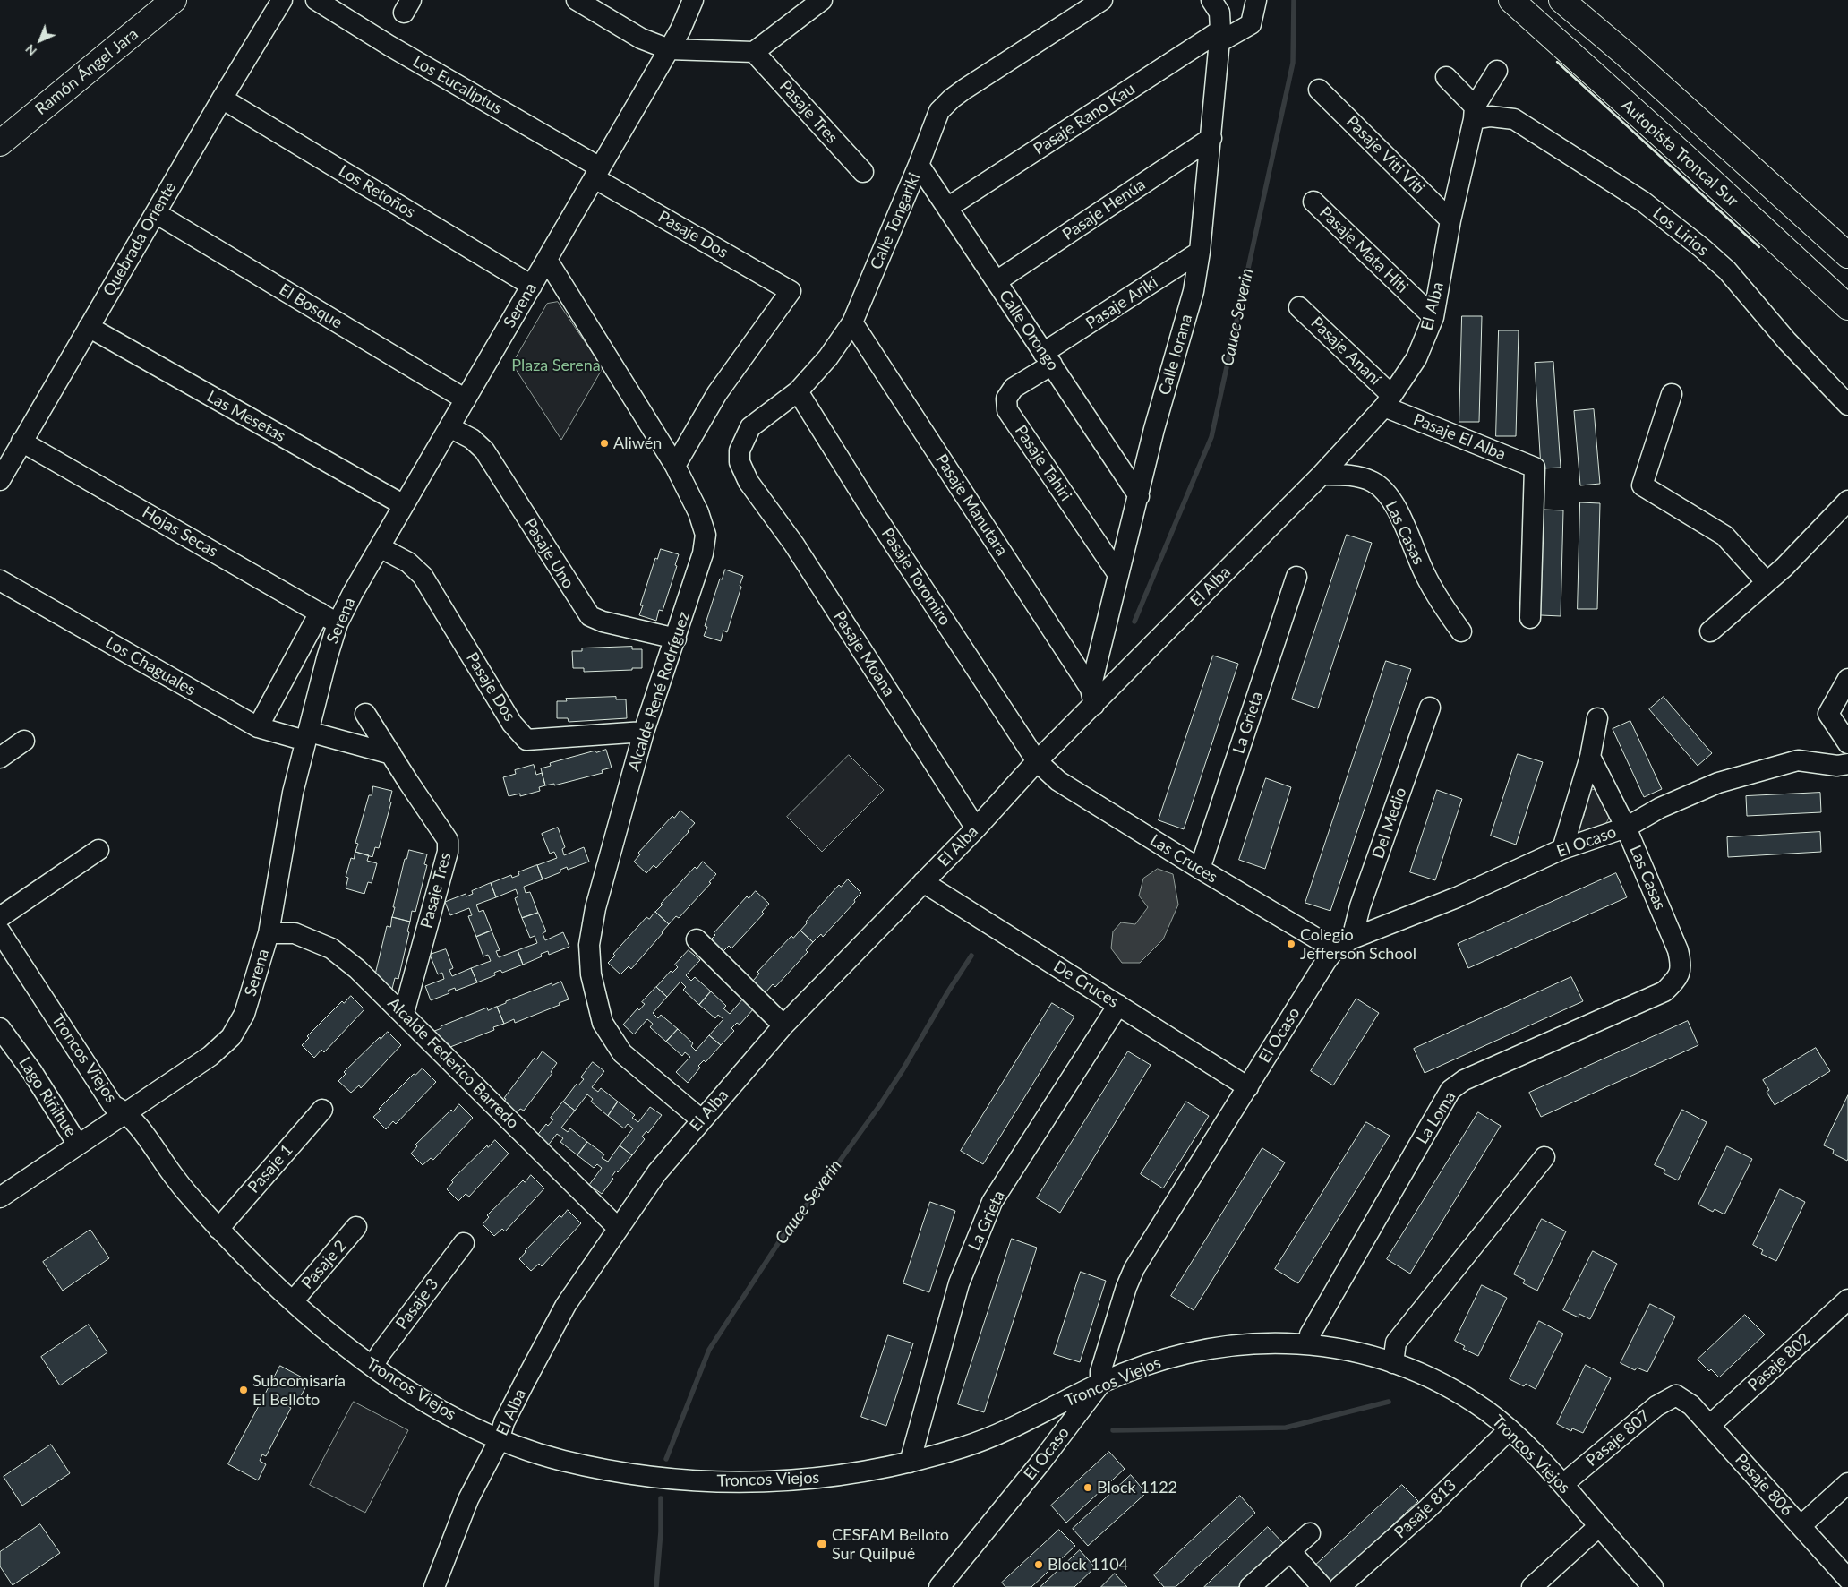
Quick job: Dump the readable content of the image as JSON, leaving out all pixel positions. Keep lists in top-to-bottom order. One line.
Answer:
{"streets":{"main road":["Ramón Ángel Jara","Autopista Troncal Sur"],"street":["Los Eucaliptus","Pasaje Tres","Pasaje Rano Kau","Pasaje Viti Viti","Los Retoños","Pasaje Henúa","Calle Tongariki","Los Lirios","Pasaje Dos","Quebrada Oriente","Pasaje Mata Hiti","Pasaje Ariki","Serena","El Bosque","El Alba","Calle Orongo","Pasaje Ananí","Calle Iorana","Las Mesetas","Pasaje El Alba","Pasaje Tahiri","Pasaje Manutara","Hojas Secas","Las Casas","Pasaje Uno","Pasaje Toromiro","Pasaje Moana","Los Chaguales","Alcalde René Rodríguez","La Grieta","Del Medio","El Ocaso","Las Cruces","De Cruces","Troncos Viejos","Alcalde Federico Barredo","Lago Riñihue","La Loma","Pasaje 1","Pasaje 2","Pasaje 3","Pasaje 802","Pasaje 807","Pasaje 806","Pasaje 813"]},"crossings":[["Los Eucaliptus","Pasaje Dos"],["Los Eucaliptus","Serena"],["Pasaje Tres","Alcalde Federico Barredo"],["Pasaje Rano Kau","Calle Orongo"],["Pasaje Rano Kau","Calle Iorana"],["Pasaje Viti Viti","El Alba"],["Los Retoños","Quebrada Oriente"],["Los Retoños","Serena"],["Pasaje Henúa","Calle Orongo"],["Pasaje Henúa","Calle Iorana"],["Calle Tongariki","Calle Orongo"],["Calle Tongariki","Pasaje Manutara"],["Calle Tongariki","Pasaje Toromiro"],["Calle Tongariki","Pasaje Moana"],["Los Lirios","El Alba"],["Pasaje Dos","Serena"],["Pasaje Dos","Alcalde René Rodríguez"],["Quebrada Oriente","El Bosque"],["Quebrada Oriente","Las Mesetas"],["Quebrada Oriente","Hojas Secas"],["Pasaje Mata Hiti","El Alba"],["Pasaje Ariki","Calle Orongo"],["Pasaje Ariki","Calle Iorana"],["Pasaje Ariki","Pasaje Tahiri"],["Serena","El Bosque"],["Serena","Las Mesetas"],["Serena","Hojas Secas"],["Serena","Pasaje Uno"],["Serena","Los Chaguales"],["Serena","Alcalde René Rodríguez"],["Serena","Troncos Viejos"],["Serena","Alcalde Federico Barredo"],["Serena","Lago Riñihue"],["El Alba","Pasaje Ananí"],["El Alba","Calle Iorana"],["El Alba","Pasaje El Alba"],["El Alba","Pasaje Manutara"],["El Alba","Las Casas"],["El Alba","Pasaje Toromiro"],["El Alba","Pasaje Moana"],["El Alba","Alcalde René Rodríguez"],["El Alba","Las Cruces"],["El Alba","De Cruces"],["El Alba","Troncos Viejos"],["El Alba","Alcalde Federico Barredo"],["Calle Orongo","Calle Iorana"],["Calle Orongo","Pasaje Tahiri"],["Pasaje Ananí","Pasaje El Alba"],["Calle Iorana","Pasaje Tahiri"],["Calle Iorana","Pasaje Manutara"],["Las Casas","El Ocaso"],["Las Casas","La Loma"],["Pasaje Uno","Alcalde René Rodríguez"],["Pasaje Toromiro","Las Cruces"],["La Grieta","Las Cruces"],["La Grieta","De Cruces"],["La Grieta","Troncos Viejos"],["Del Medio","El Ocaso"],["El Ocaso","Las Cruces"],["El Ocaso","De Cruces"],["El Ocaso","Troncos Viejos"],["Troncos Viejos","La Loma"],["Troncos Viejos","Pasaje 1"],["Troncos Viejos","Pasaje 2"],["Troncos Viejos","Pasaje 3"],["Troncos Viejos","Pasaje 807"],["Troncos Viejos","Pasaje 813"],["Pasaje 802","Pasaje 806"],["Pasaje 807","Pasaje 806"]],"water":["Cauce Severin"],"parks":["Plaza Serena"],"places":["Aliwén","Colegio Jefferson School","Subcomisaría El Belloto","Block 1122","CESFAM Belloto Sur Quilpué","Block 1104"],"north":"bottom left"}
